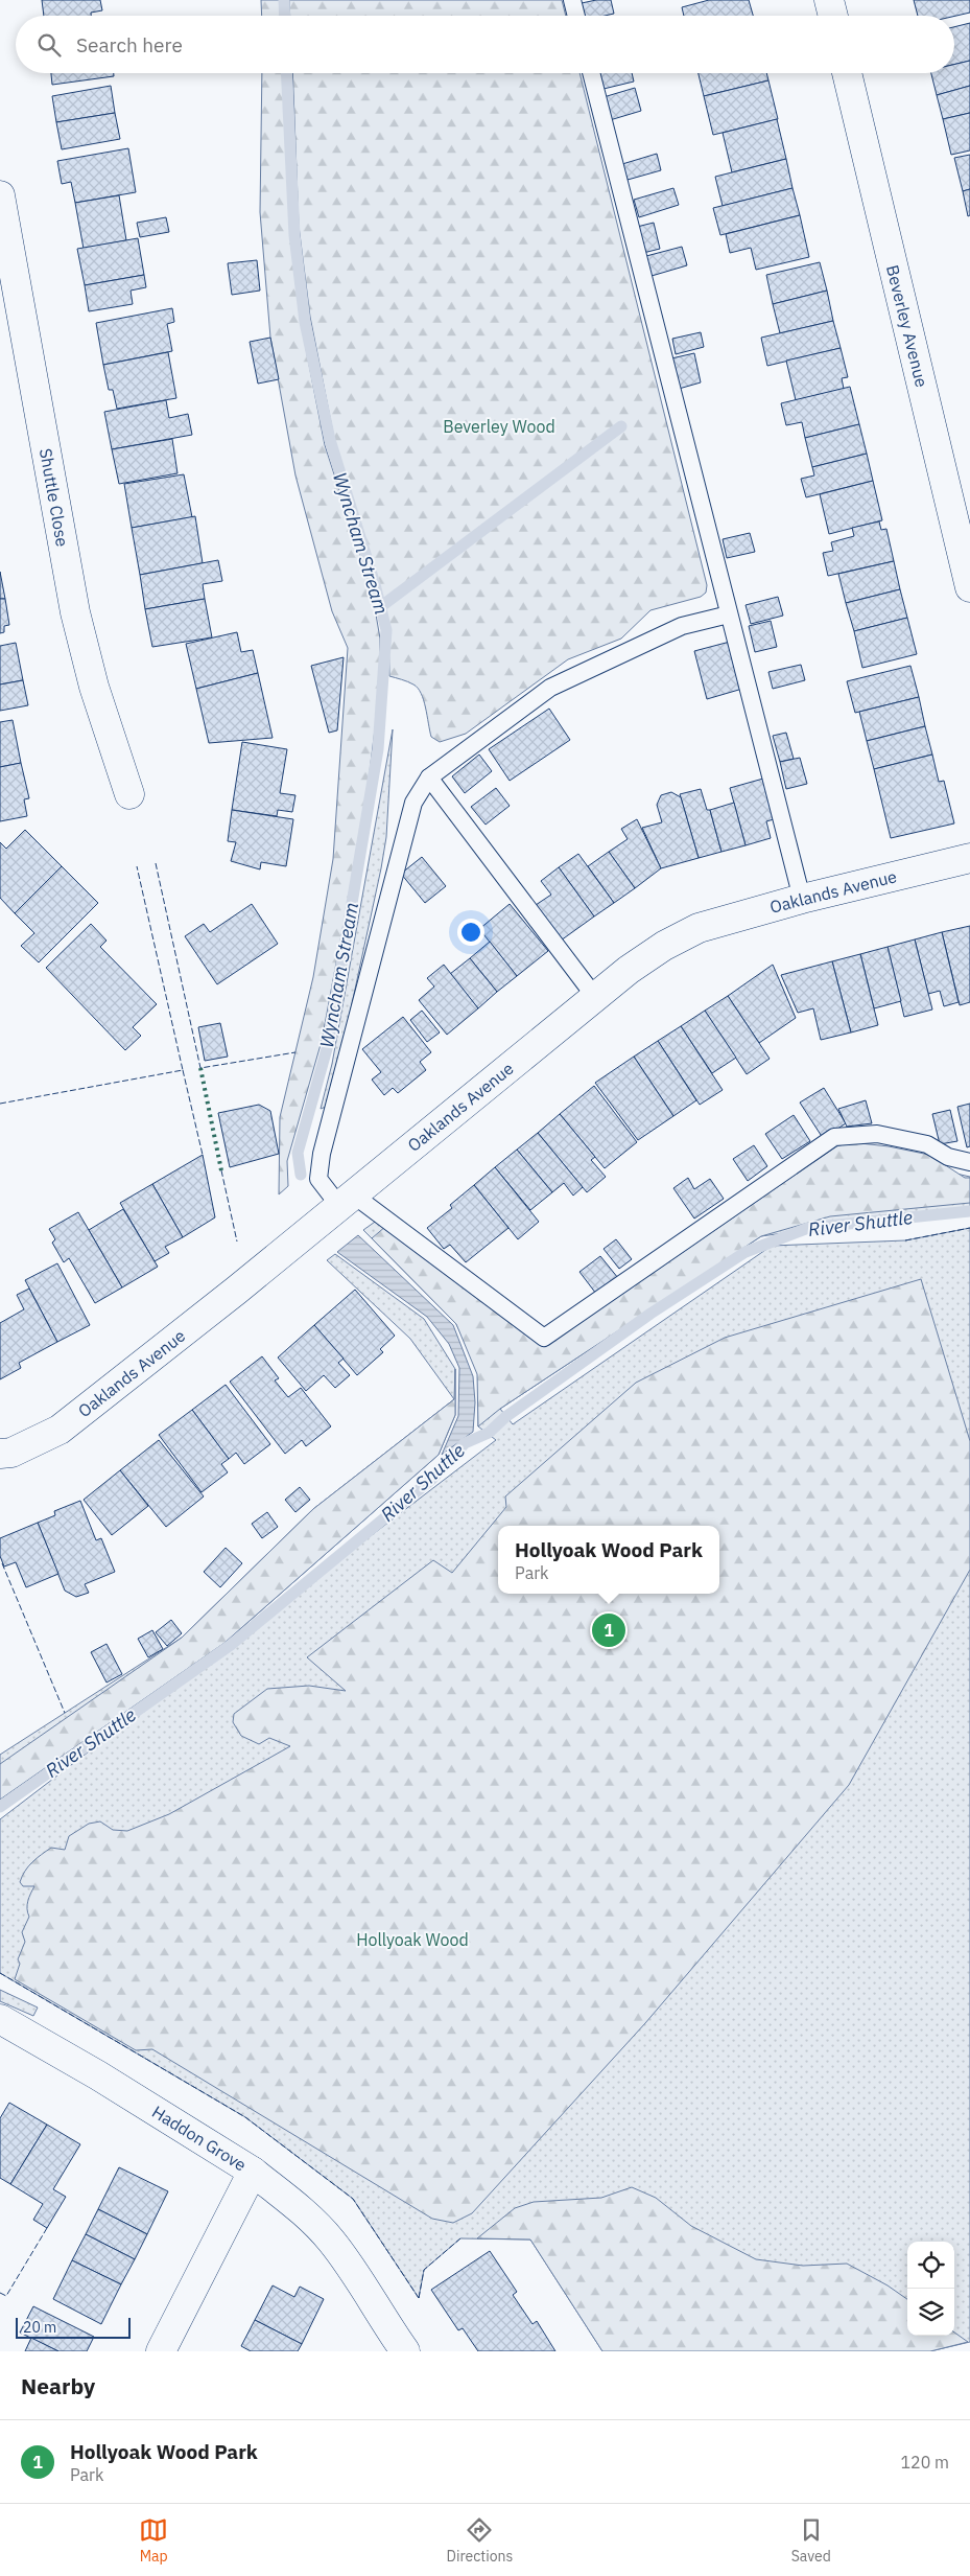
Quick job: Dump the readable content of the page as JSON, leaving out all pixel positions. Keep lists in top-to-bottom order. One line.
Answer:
{"streets":{"street":["Beverley Avenue","Shuttle Close","Oaklands Avenue","Haddon Grove"]},"water":["Wyncham Stream","River Shuttle"],"parks":["Beverley Wood","Hollyoak Wood"],"scale_bar":"20 m","page":{"search":"Search here","popup":["Hollyoak Wood Park","Park"],"pins":"1","scale":"20 m","heading":"Nearby","list":[{"mark":"1","name":"Hollyoak Wood Park","note":"Park","value":"120 m"}],"nav":["Map","Directions","Saved"]}}
